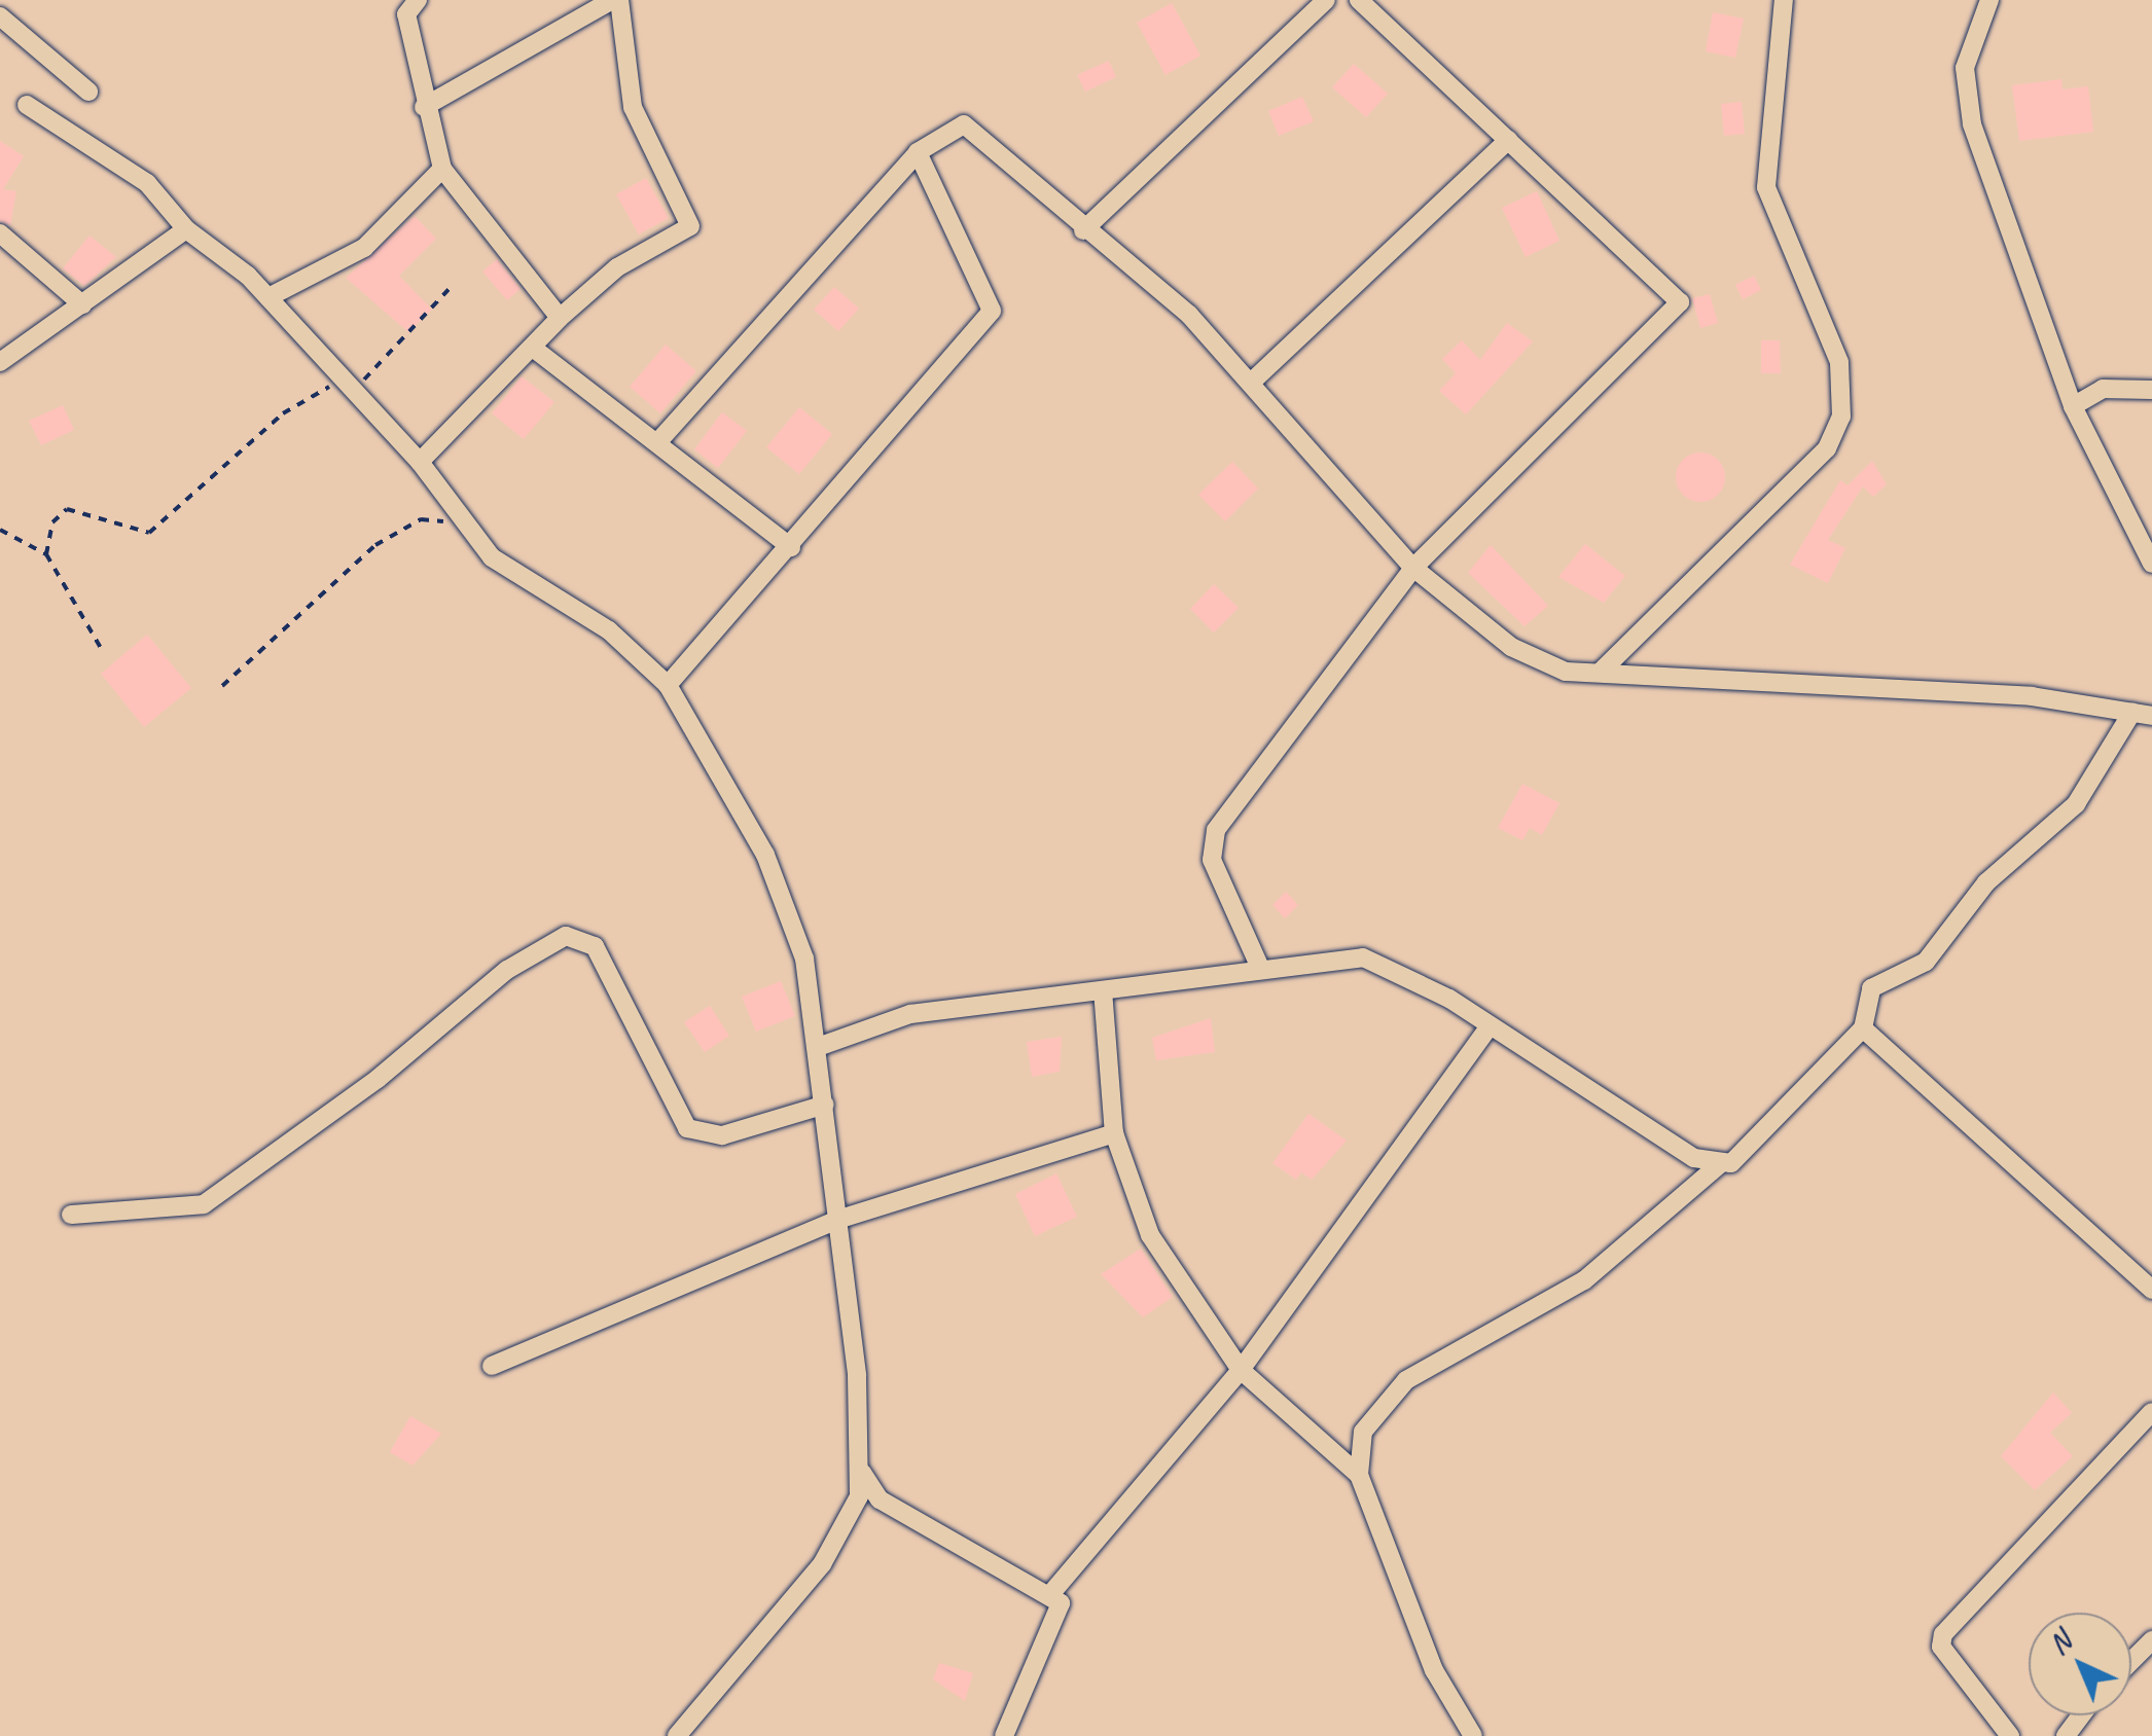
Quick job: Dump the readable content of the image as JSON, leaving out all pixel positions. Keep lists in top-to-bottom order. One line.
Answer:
{"north":"top left"}
